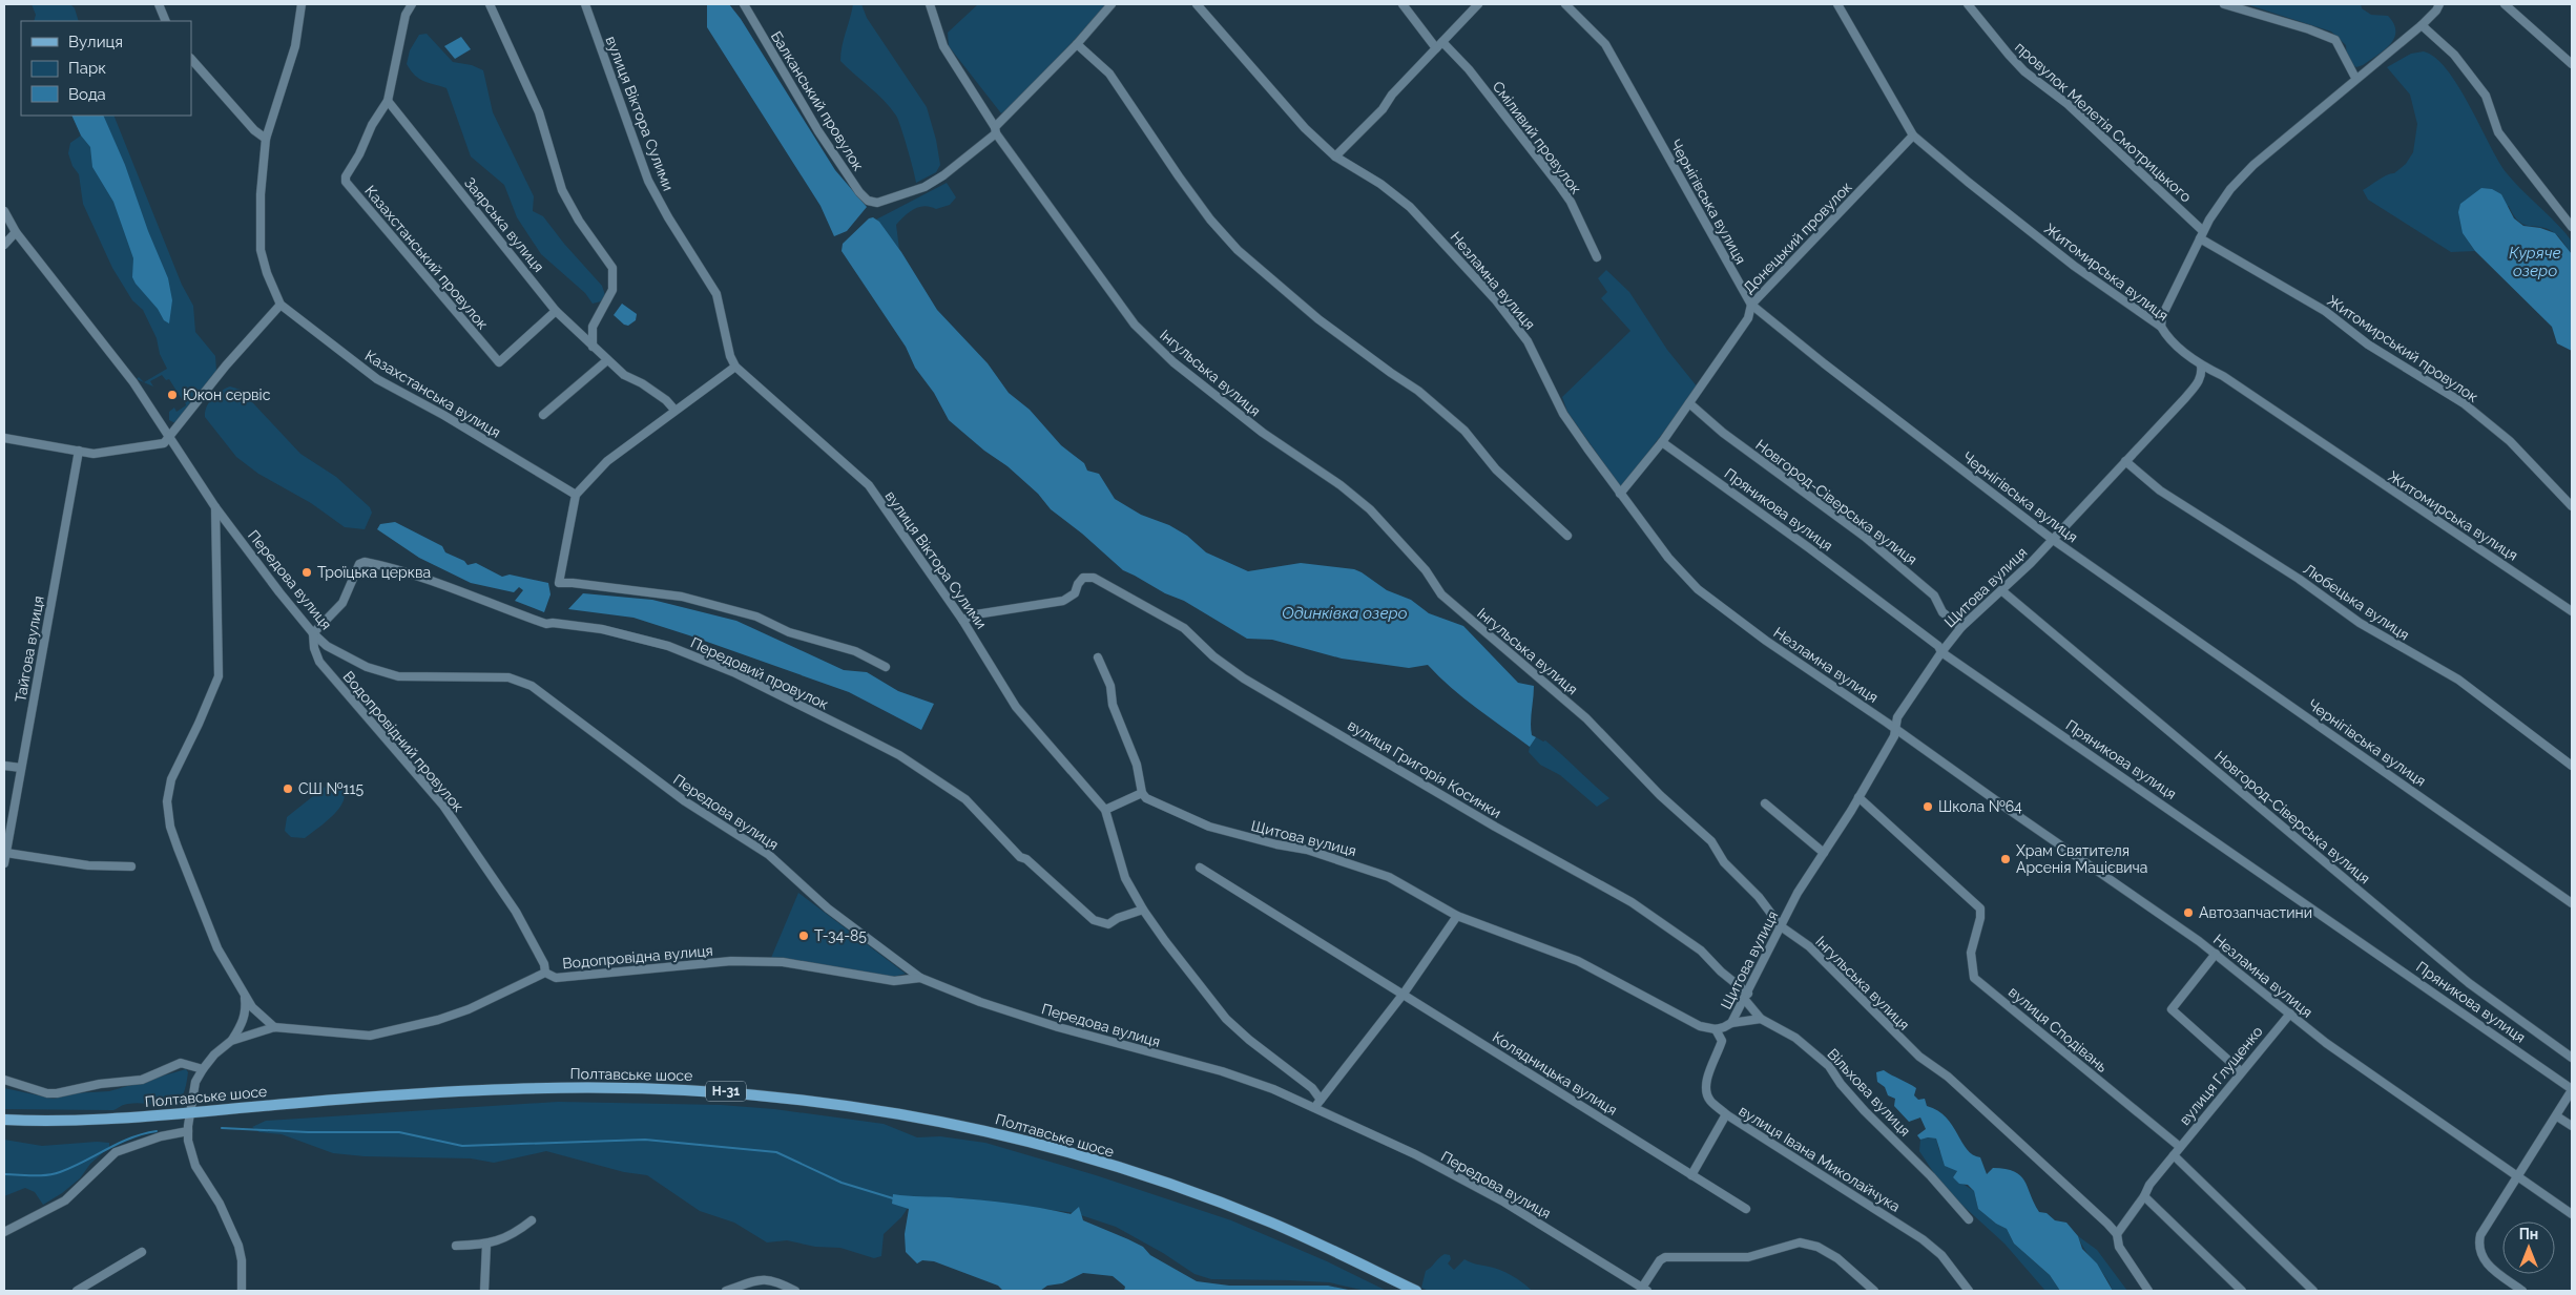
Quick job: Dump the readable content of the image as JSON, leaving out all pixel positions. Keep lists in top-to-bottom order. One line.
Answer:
{"streets":{"main road":["Полтавське шосе","Н-31"],"street":["Балканський провулок","вулиця Віктора Сулими","провулок Мелетія Смотрицького","Сміливий провулок","Чернігівська вулиця","Заярська вулиця","Донецький провулок","Казахстанський провулок","Житомирська вулиця","Незламна вулиця","Житомирський провулок","Інгульська вулиця","Казахстанська вулиця","Новгород-Сіверська вулиця","Пряникова вулиця","Передова вулиця","Щитова вулиця","Любецька вулиця","Тайгова вулиця","Передовий провулок","Водопровідний провулок","вулиця Григорія Косинки","Водопровідна вулиця","вулиця Сподівань","Колядницька вулиця","вулиця Глущенко","Вільхова вулиця","вулиця Івана Миколайчука"]},"crossings":[["Балканський провулок","Інгульська вулиця"],["вулиця Віктора Сулими","Передовий провулок"],["вулиця Віктора Сулими","вулиця Григорія Косинки"],["провулок Мелетія Смотрицького","Житомирський провулок"],["Чернігівська вулиця","Донецький провулок"],["Чернігівська вулиця","Щитова вулиця"],["Заярська вулиця","Казахстанський провулок"],["Донецький провулок","Житомирська вулиця"],["Донецький провулок","Незламна вулиця"],["Донецький провулок","Новгород-Сіверська вулиця"],["Донецький провулок","Пряникова вулиця"],["Житомирська вулиця","Щитова вулиця"],["Незламна вулиця","Щитова вулиця"],["Незламна вулиця","вулиця Глущенко"],["Інгульська вулиця","Щитова вулиця"],["Інгульська вулиця","вулиця Глущенко"],["Новгород-Сіверська вулиця","Щитова вулиця"],["Пряникова вулиця","Щитова вулиця"],["Передова вулиця","Передовий провулок"],["Передова вулиця","Водопровідний провулок"],["Передова вулиця","Водопровідна вулиця"],["Щитова вулиця","Любецька вулиця"],["Щитова вулиця","вулиця Григорія Косинки"],["Щитова вулиця","вулиця Сподівань"],["Щитова вулиця","вулиця Івана Миколайчука"],["Передовий провулок","Водопровідний провулок"],["Водопровідний провулок","Водопровідна вулиця"],["вулиця Григорія Косинки","Вільхова вулиця"],["Водопровідна вулиця","Полтавське шосе"],["вулиця Сподівань","вулиця Глущенко"]],"water":["Куряче озеро","Одинківка озеро"],"places":["Юкон сервіс","Троїцька церква","СШ №115","Школа №64","Храм Святителя Арсенія Мацієвича","Автозапчастини","Т-34-85"],"legend":["Вулиця","Парк","Вода"],"north":"top"}
